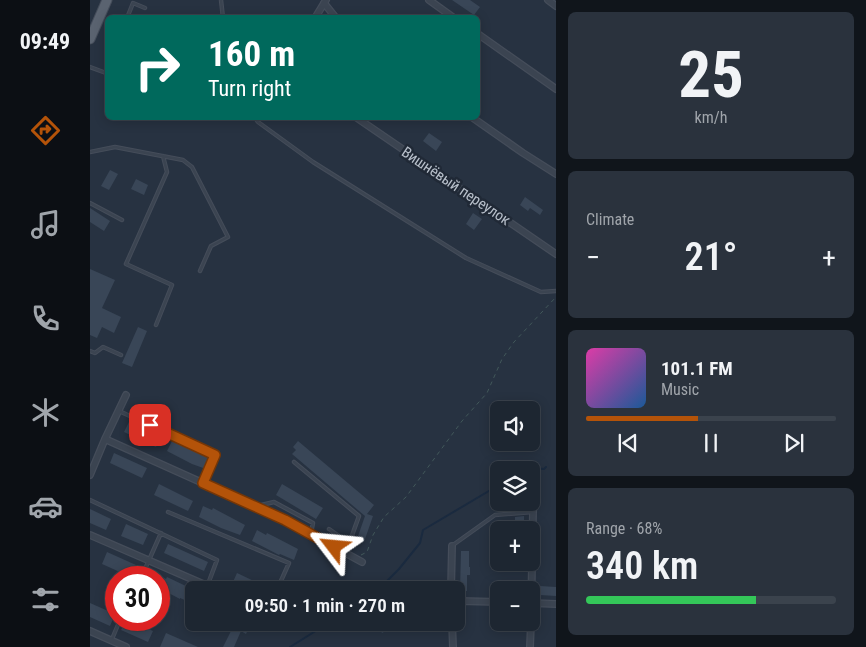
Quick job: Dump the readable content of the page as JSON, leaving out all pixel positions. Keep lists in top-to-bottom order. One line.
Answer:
{"streets":{"street":["Вишнёвый переулок"]},"page":{"tabs":"09:49","tile":[["25","km/h"],"Climate",["Range · 68%","340 km"]],"turn":["160 m","Turn right"],"heat":["−","21°","+"],"song":["101.1 FM","Music"],"map_buttons":["+","−"],"limit":"30","trip":"09:50 · 1 min · 270 m"}}
